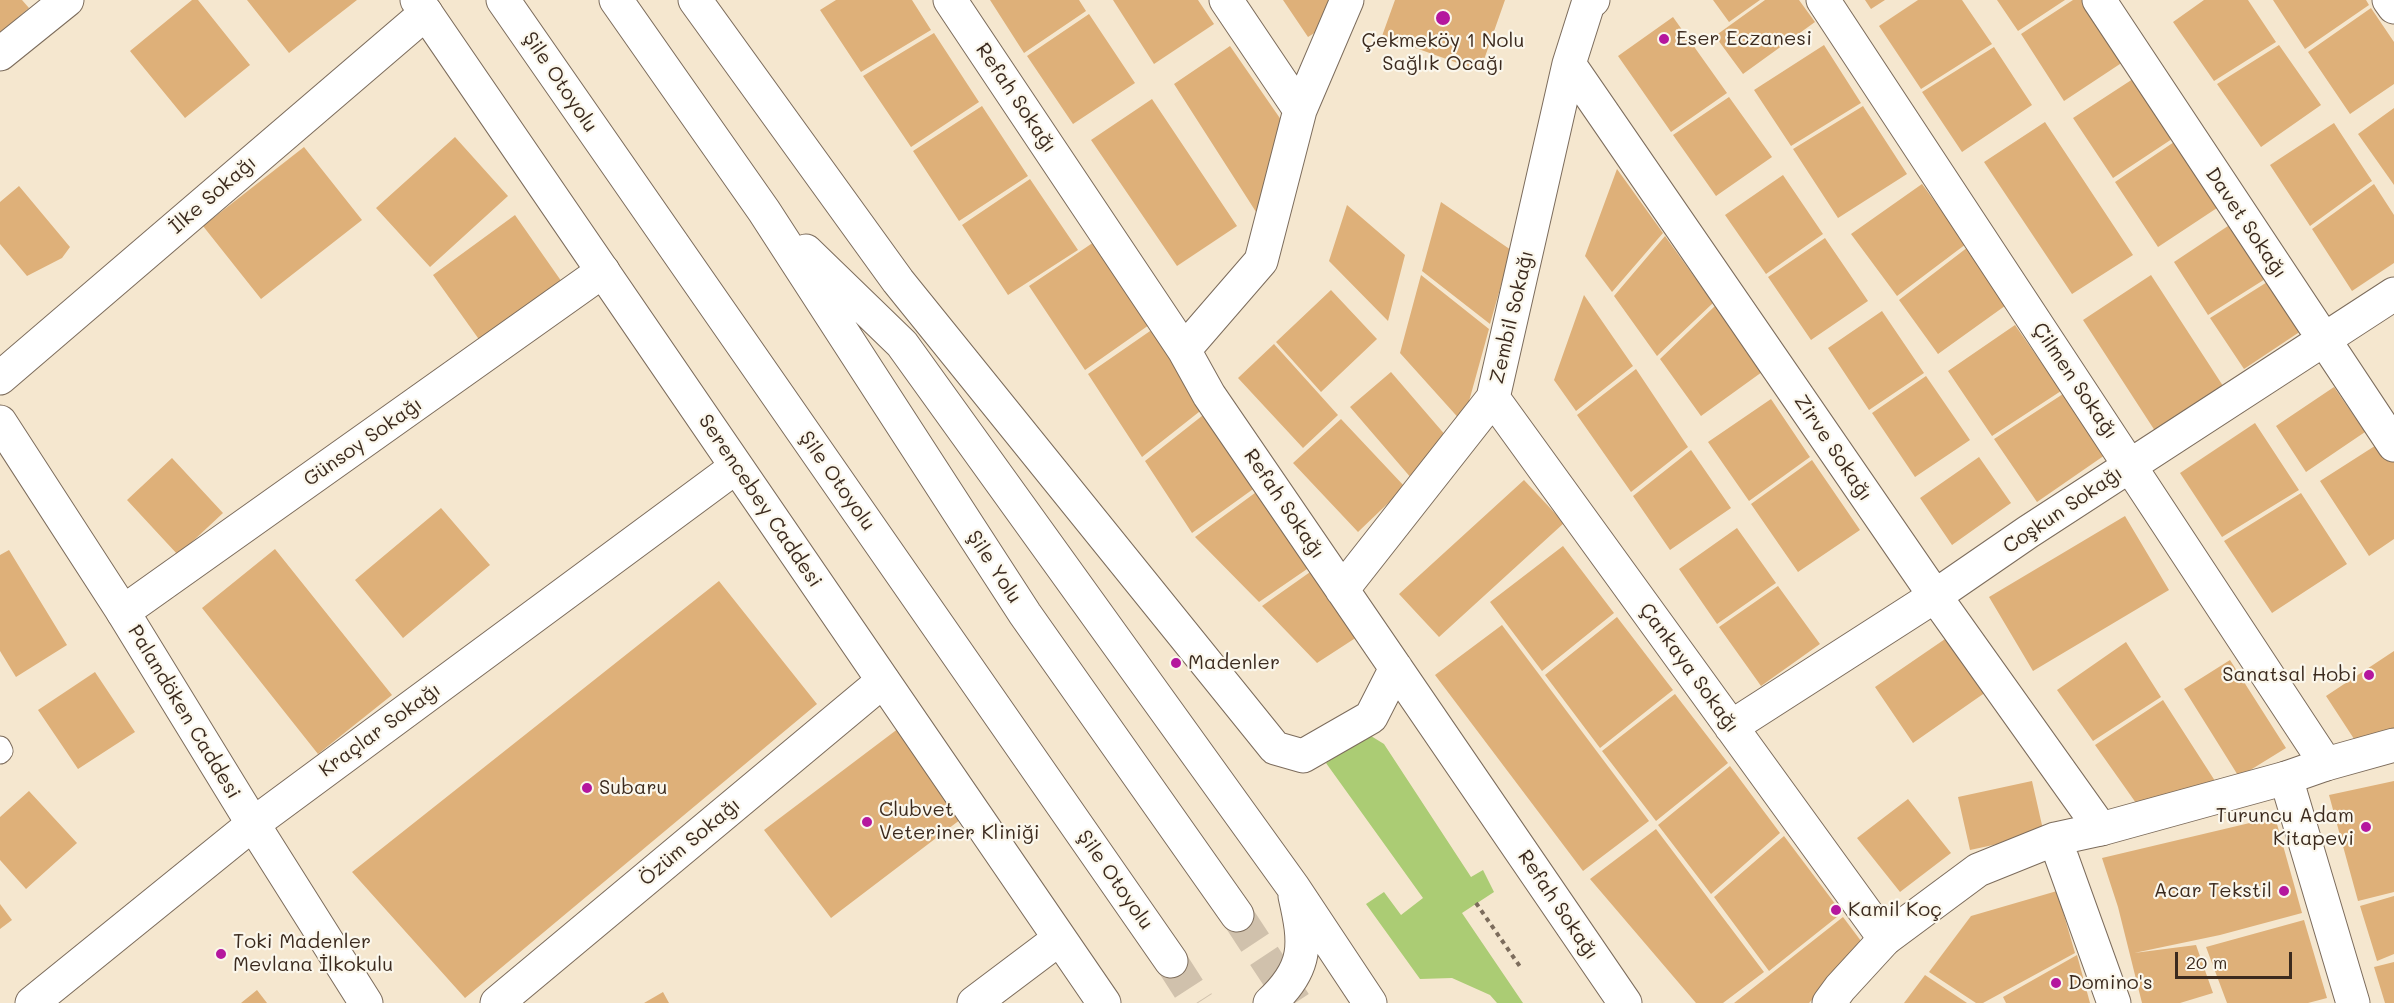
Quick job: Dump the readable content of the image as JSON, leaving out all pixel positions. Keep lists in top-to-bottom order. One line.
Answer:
{"streets":{"main road":["Şile Otoyolu","Refah Sokağı","İlke Sokağı","Davet Sokağı","Zembil Sokağı","Çilmen Sokağı","Günsoy Sokağı","Zirve Sokağı","Serencebey Caddesi","Coşkun Sokağı","Şile Yolu","Çankaya Sokağı","Palandöken Caddesi","Kraçlar Sokağı","Özüm Sokağı"]},"crossings":[["Refah Sokağı","Zembil Sokağı"],["İlke Sokağı","Serencebey Caddesi"],["Davet Sokağı","Coşkun Sokağı"],["Zembil Sokağı","Zirve Sokağı"],["Zembil Sokağı","Çankaya Sokağı"],["Çilmen Sokağı","Coşkun Sokağı"],["Günsoy Sokağı","Serencebey Caddesi"],["Günsoy Sokağı","Palandöken Caddesi"],["Zirve Sokağı","Coşkun Sokağı"],["Serencebey Caddesi","Kraçlar Sokağı"],["Serencebey Caddesi","Özüm Sokağı"],["Coşkun Sokağı","Çankaya Sokağı"],["Palandöken Caddesi","Kraçlar Sokağı"]],"places":["Çekmeköy 1 Nolu Sağlık Ocağı","Eser Eczanesi","Madenler","Sanatsal Hobi","Subaru","Clubvet Veteriner Kliniği","Turuncu Adam Kitapevi","Acar Tekstil","Kamil Koç","Toki Madenler Mevlana İlkokulu","Domino's"],"scale_bar":"20 m"}
